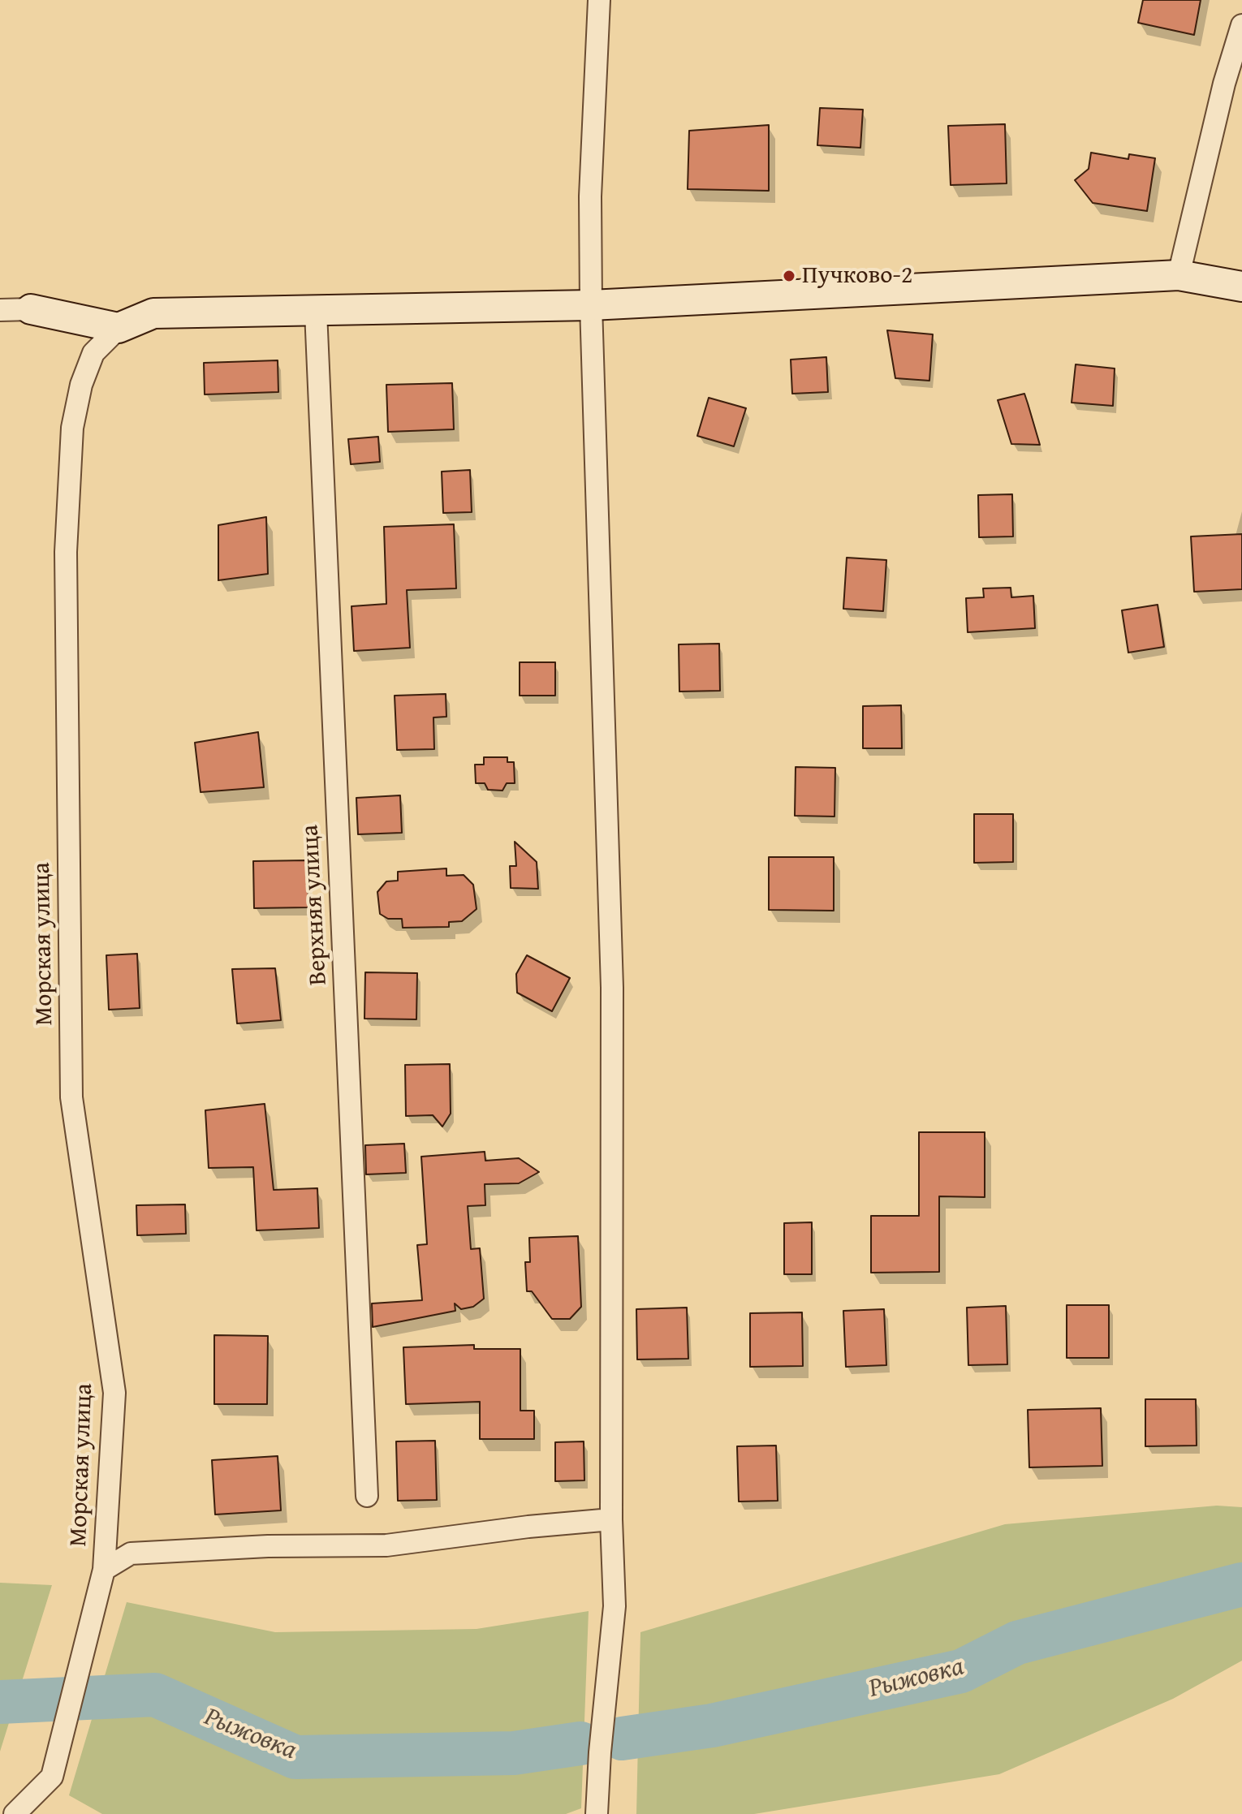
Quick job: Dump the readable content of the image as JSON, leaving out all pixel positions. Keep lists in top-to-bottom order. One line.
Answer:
{"streets":{"street":["Верхняя улица","Морская улица"]},"water":["Рыжовка"],"places":["Пучково-2"]}
